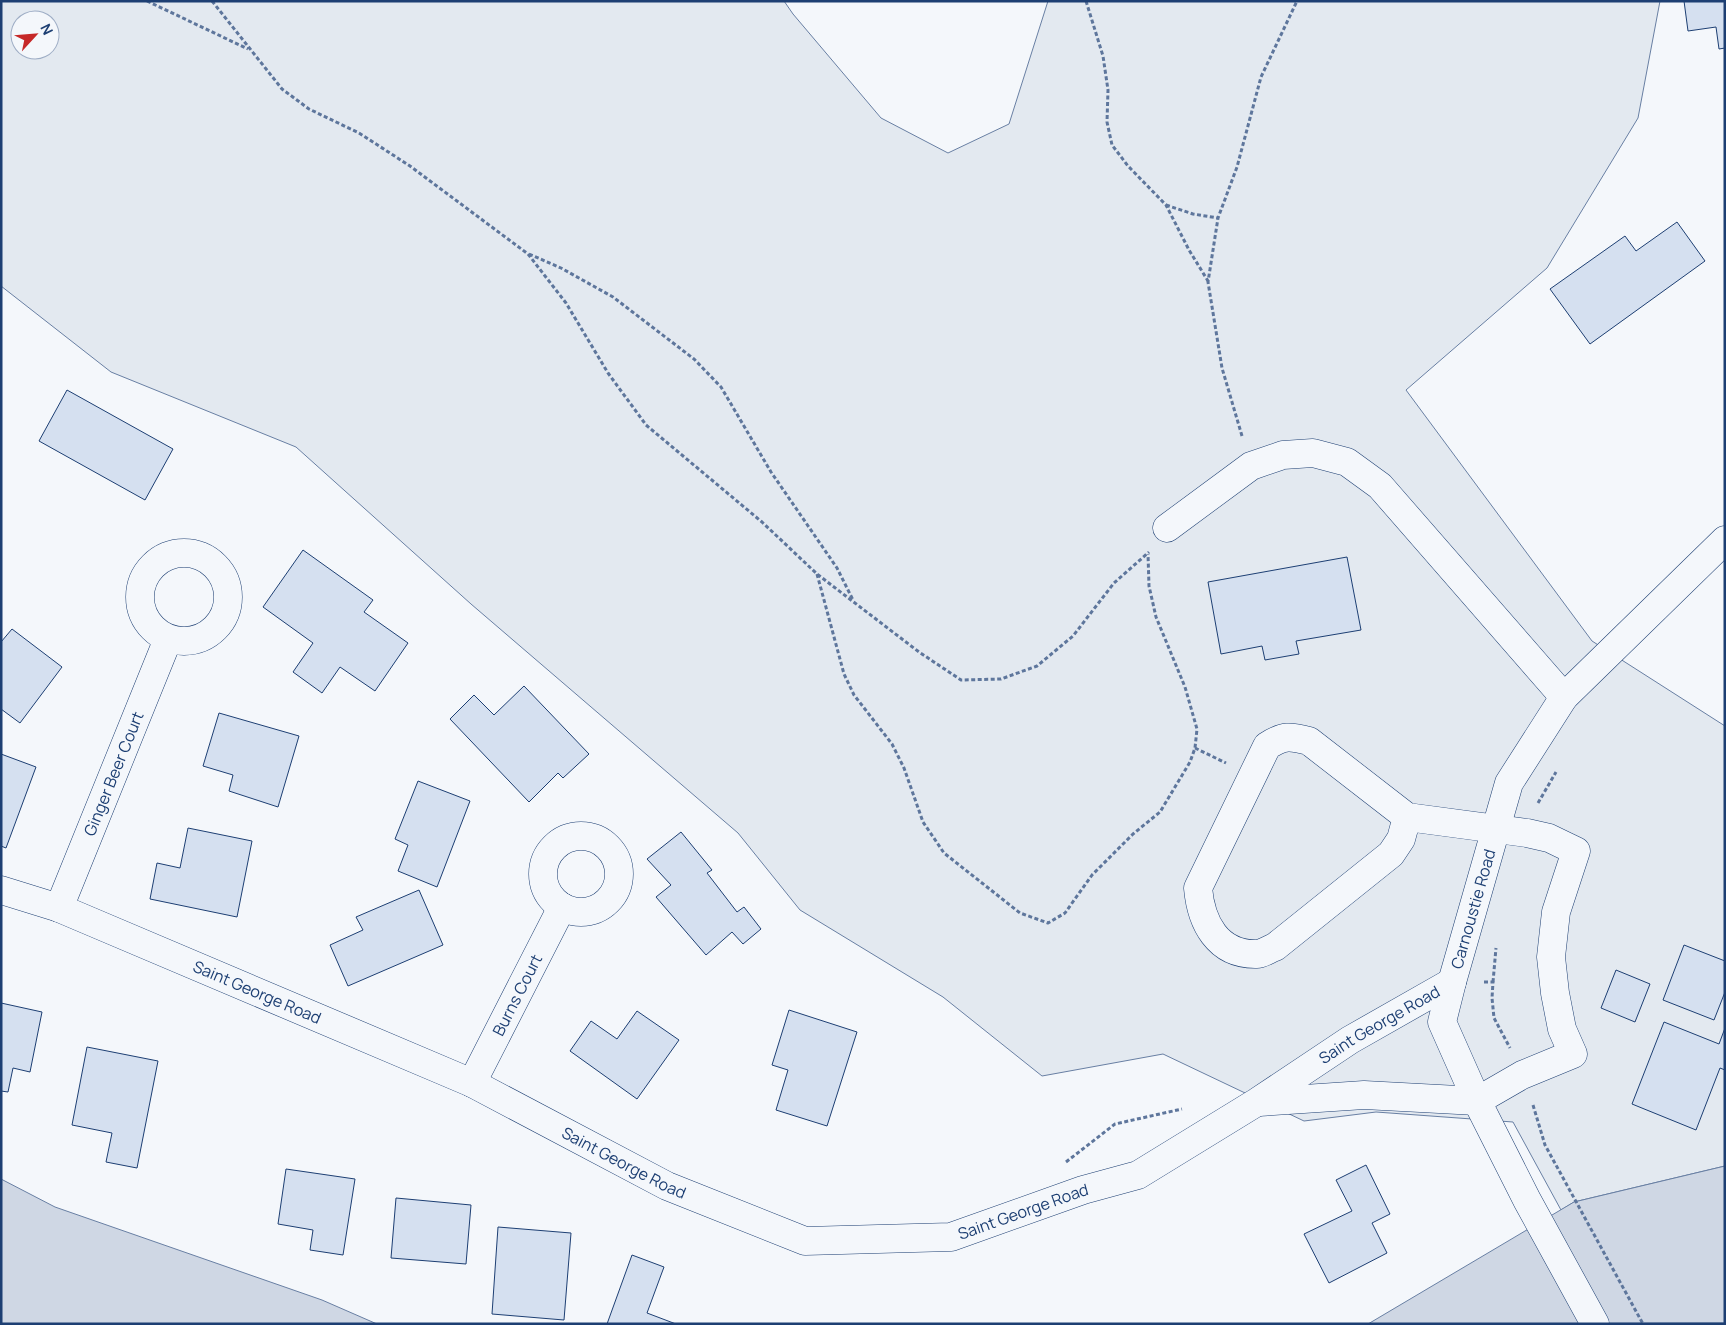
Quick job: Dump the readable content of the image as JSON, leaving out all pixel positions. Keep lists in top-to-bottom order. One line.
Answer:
{"streets":{"street":["Ginger Beer Court","Carnoustie Road","Saint George Road","Burns Court"]},"crossings":[["Ginger Beer Court","Saint George Road"],["Carnoustie Road","Saint George Road"],["Saint George Road","Burns Court"]],"north":"top right"}
